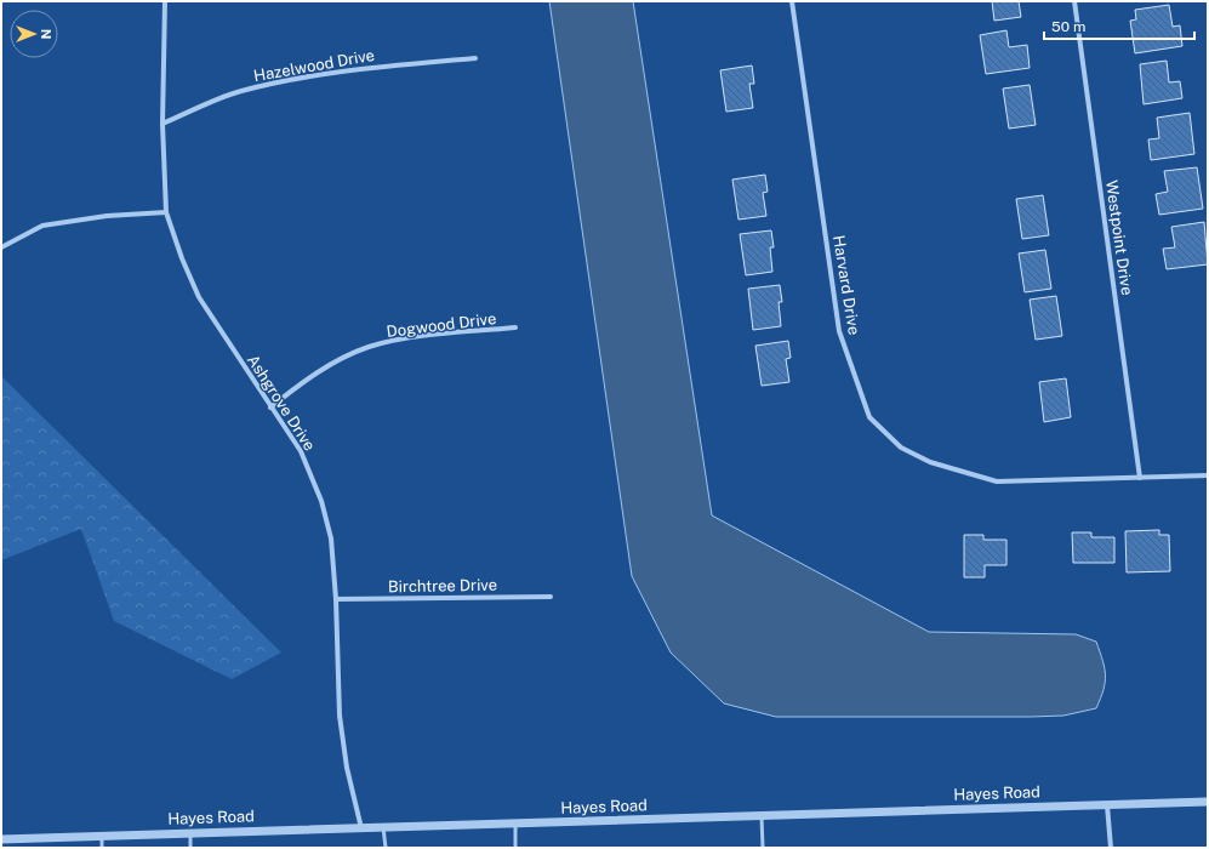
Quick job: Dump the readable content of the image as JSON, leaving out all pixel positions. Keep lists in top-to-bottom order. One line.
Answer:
{"streets":{"street":["Hazelwood Drive","Westpoint Drive","Harvard Drive","Dogwood Drive","Ashgrove Drive","Birchtree Drive","Hayes Road"]},"crossings":[["Hazelwood Drive","Ashgrove Drive"],["Westpoint Drive","Harvard Drive"],["Dogwood Drive","Ashgrove Drive"],["Ashgrove Drive","Birchtree Drive"],["Ashgrove Drive","Hayes Road"]],"scale_bar":"50 m","north":"right"}
